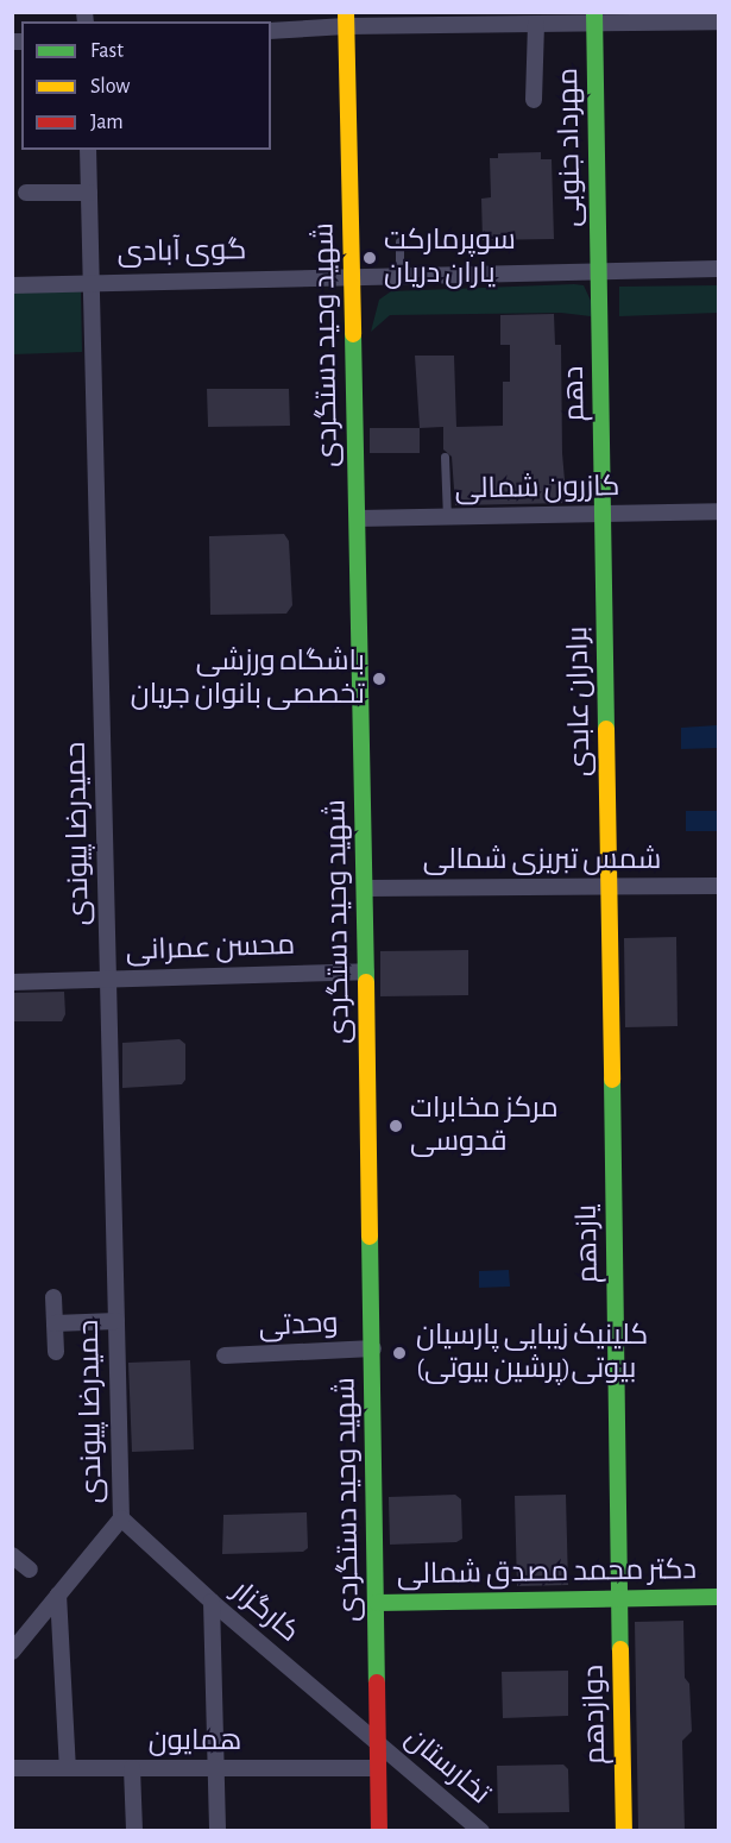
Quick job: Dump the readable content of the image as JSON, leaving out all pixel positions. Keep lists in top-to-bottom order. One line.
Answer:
{"streets":{"main road":["مهرداد جنوبی","شهید وحید دستگردی","دهم","برادران عابدی","یازدهم","دکتر محمد مصدق شمالی","دوازدهم"],"street":["گوی آبادی","کازرون شمالی","حمیدرضا پیوندی","شمس تبریزی شمالی","محسن عمرانی","وحدتی","کارگزار","همایون","تخارستان"]},"crossings":[["مهرداد جنوبی","گوی آبادی"],["مهرداد جنوبی","دهم"],["گوی آبادی","شهید وحید دستگردی"],["گوی آبادی","دهم"],["گوی آبادی","حمیدرضا پیوندی"],["شهید وحید دستگردی","کازرون شمالی"],["شهید وحید دستگردی","شمس تبریزی شمالی"],["شهید وحید دستگردی","محسن عمرانی"],["شهید وحید دستگردی","وحدتی"],["شهید وحید دستگردی","دکتر محمد مصدق شمالی"],["شهید وحید دستگردی","کارگزار"],["شهید وحید دستگردی","همایون"],["شهید وحید دستگردی","تخارستان"],["دهم","کازرون شمالی"],["دهم","برادران عابدی"],["کازرون شمالی","برادران عابدی"],["برادران عابدی","شمس تبریزی شمالی"],["برادران عابدی","یازدهم"],["حمیدرضا پیوندی","محسن عمرانی"],["حمیدرضا پیوندی","کارگزار"],["شمس تبریزی شمالی","یازدهم"],["یازدهم","دکتر محمد مصدق شمالی"],["یازدهم","دوازدهم"],["دکتر محمد مصدق شمالی","دوازدهم"],["کارگزار","تخارستان"]],"places":["سوپرمارکت یاران دریان","باشگاه ورزشی تخصصی بانوان جریان","مرکز مخابرات قدوسی","کلینیک زیبایی پارسیان بیوتی(پرشین بیوتی)"],"legend":["Fast","Slow","Jam"]}
